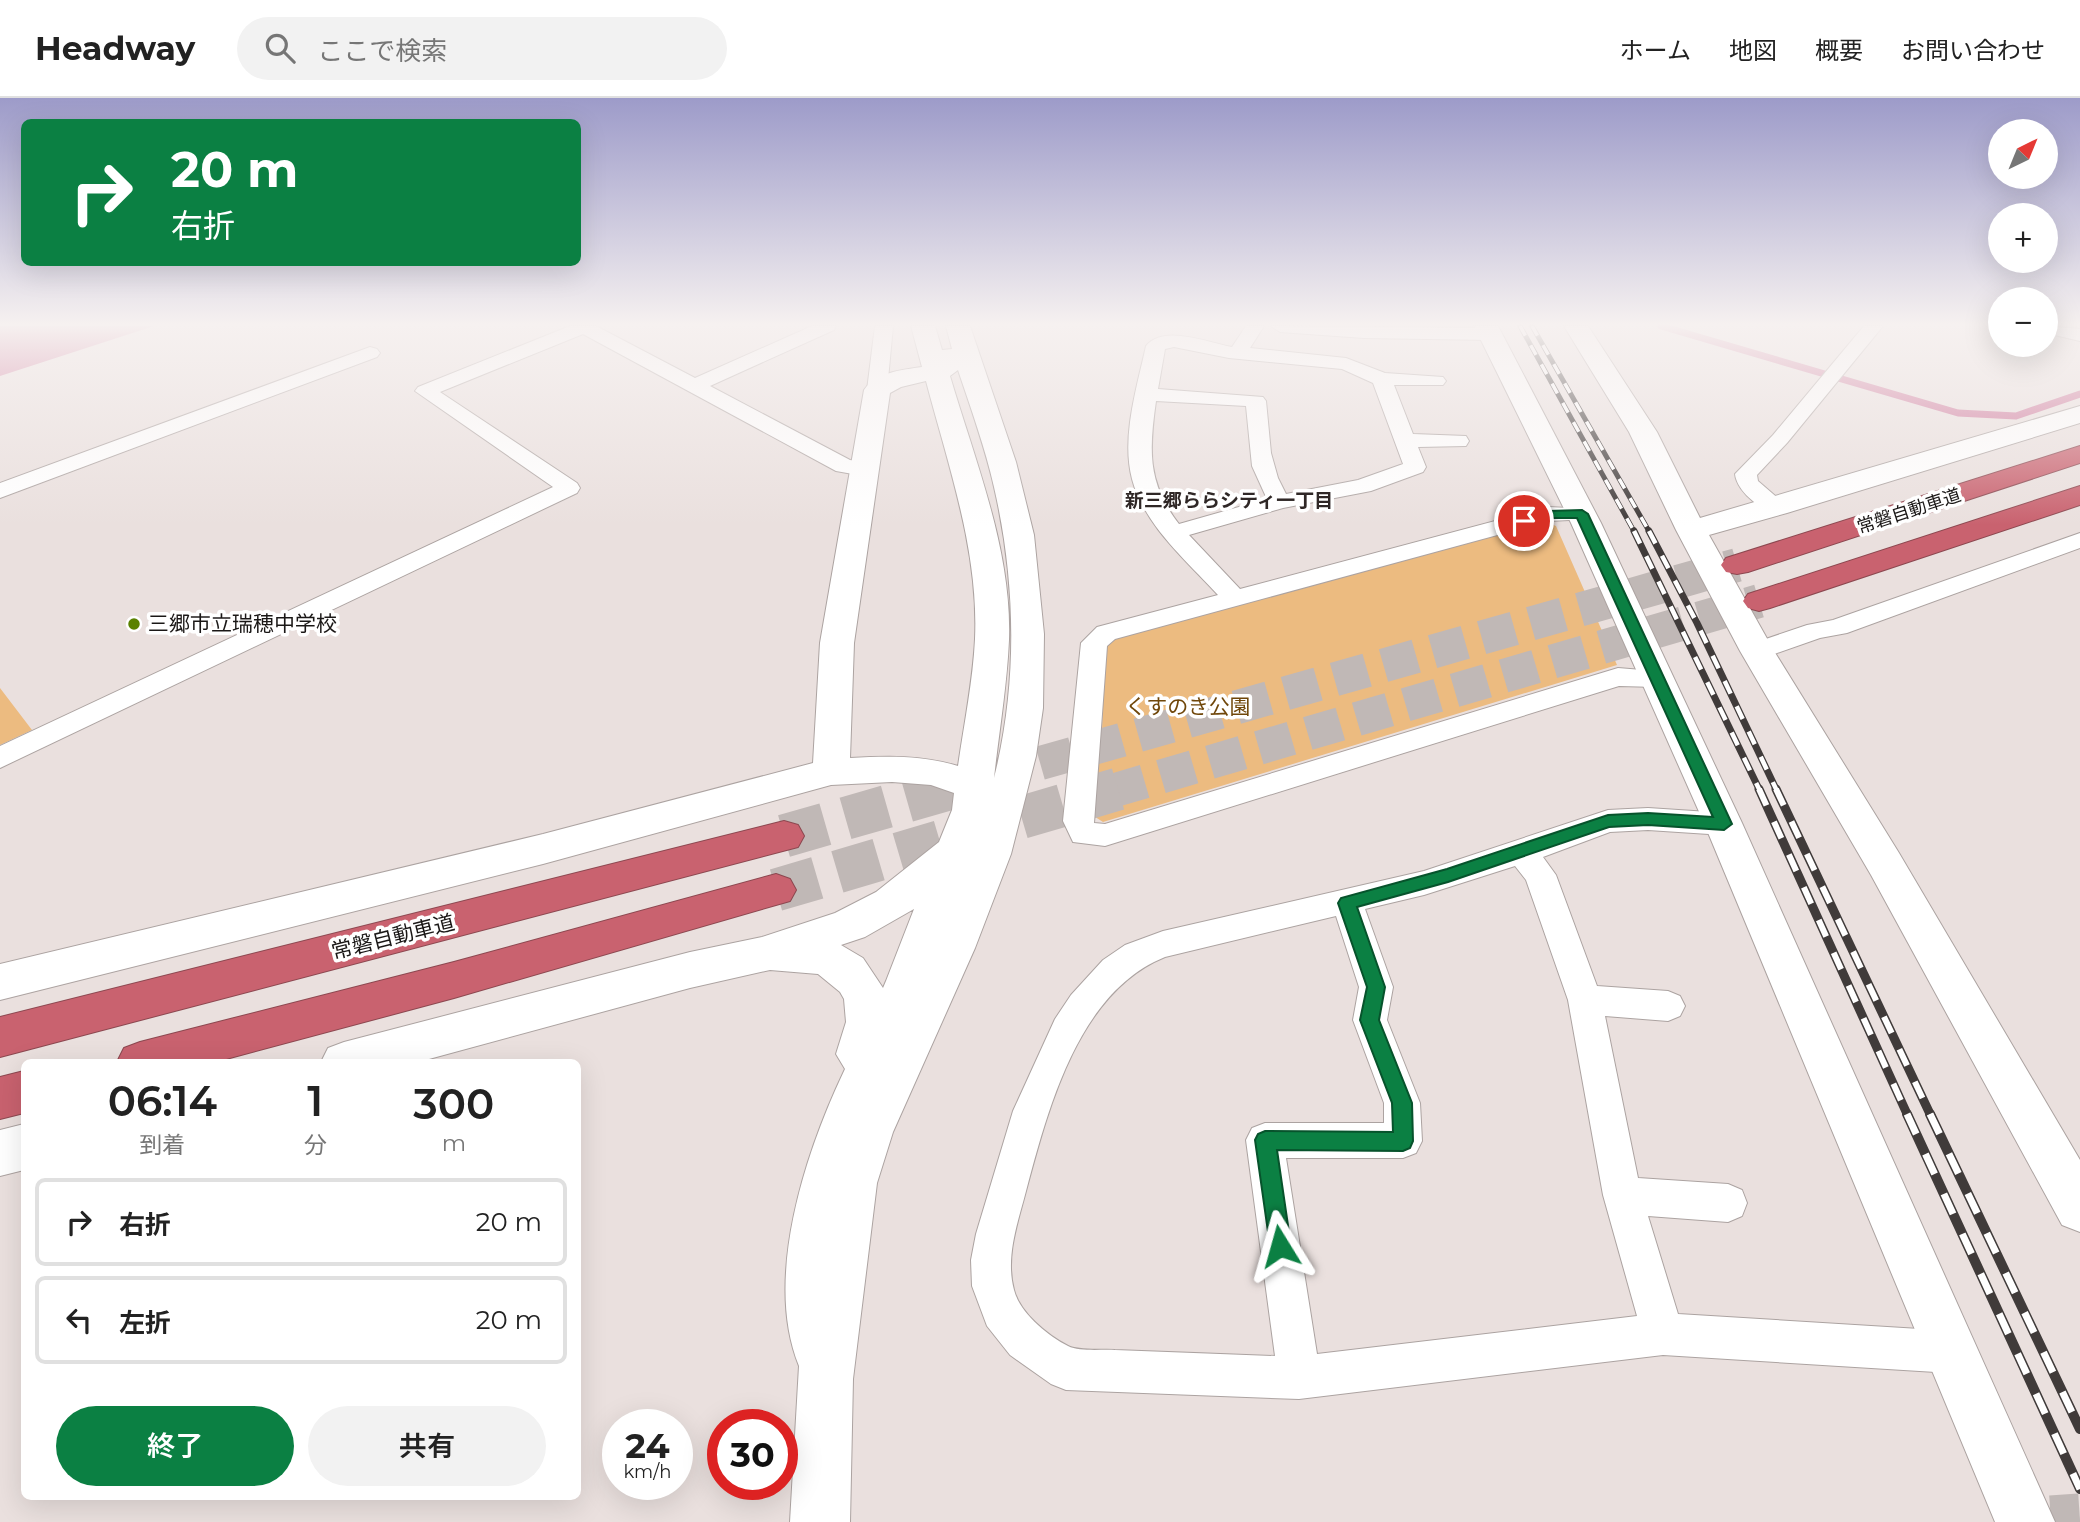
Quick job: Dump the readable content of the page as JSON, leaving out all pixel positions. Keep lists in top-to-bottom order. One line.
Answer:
{"streets":{"highway":["常磐自動車道"]},"districts":["新三郷ららシティ一丁目"],"parks":["くすのき公園"],"places":["三郷市立瑞穂中学校"],"north":"top right","page":{"header":"Headway","search":"ここで検索","nav":["ホーム","地図","概要","お問い合わせ"],"map_buttons":["+","−"],"turn":["20 m","右折"],"eta":["06:14","到着","1","分","300","m"],"list":[{"name":"右折","value":"20 m"},{"name":"左折","value":"20 m"}],"buttons":["終了","共有"],"speed":"24 km/h","limit":"30"}}
